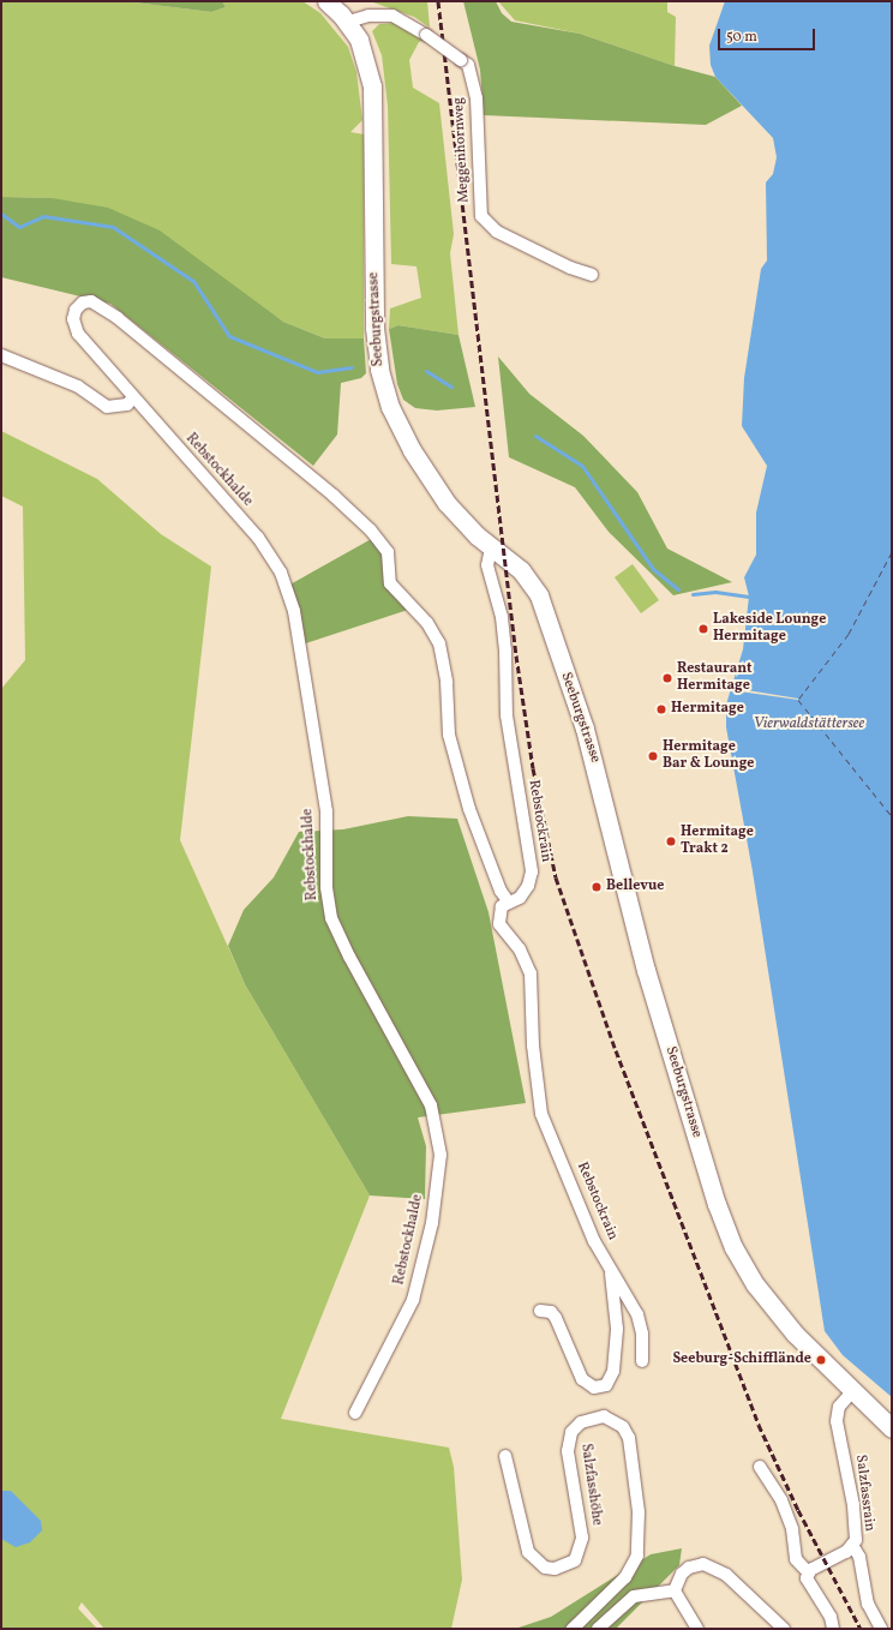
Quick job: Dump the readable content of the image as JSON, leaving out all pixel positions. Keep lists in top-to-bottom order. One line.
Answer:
{"streets":{"main road":["Seeburgstrasse"],"street":["Meggenhornweg","Rebstockhalde","Rebstockrain","Salzfasshöhe","Salzfassrain"]},"crossings":[["Meggenhornweg","Seeburgstrasse"],["Seeburgstrasse","Rebstockrain"],["Seeburgstrasse","Salzfassrain"],["Rebstockhalde","Rebstockrain"]],"water":["Vierwaldstättersee"],"places":["Lakeside Lounge Hermitage","Restaurant Hermitage","Hermitage","Hermitage Bar & Lounge","Hermitage Trakt 2","Bellevue","Seeburg-Schifflände"],"scale_bar":"50 m"}
